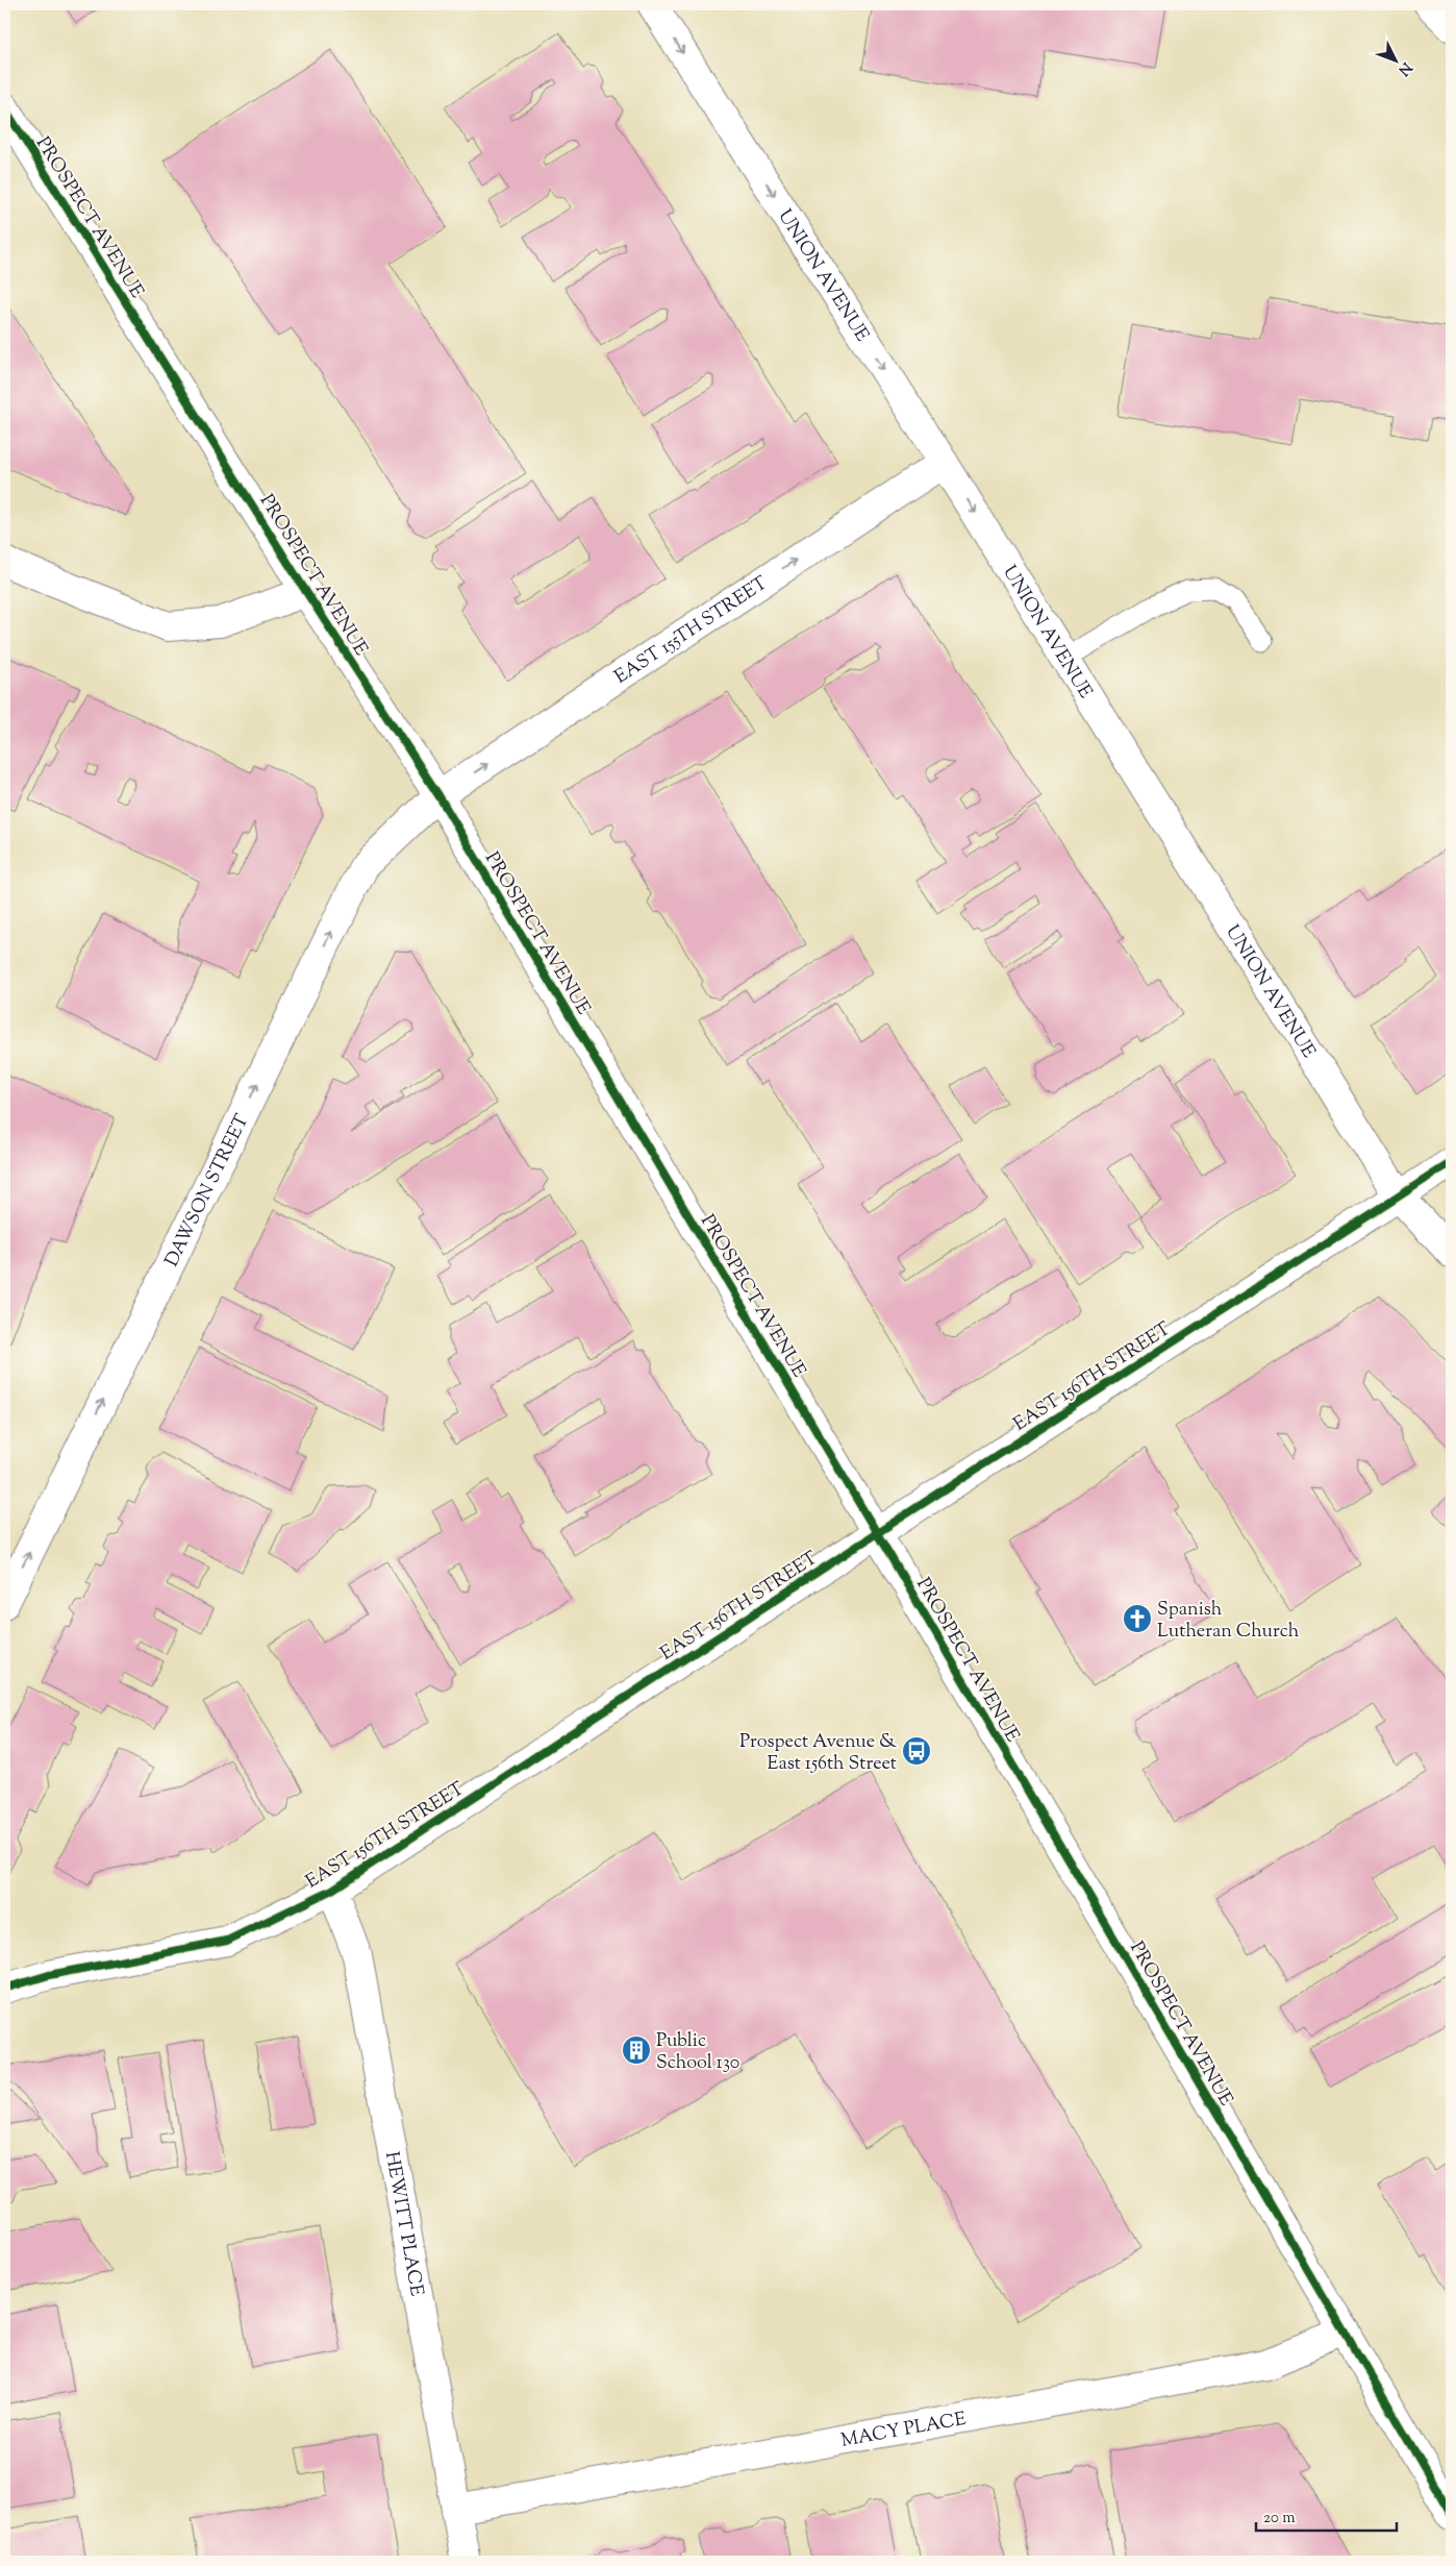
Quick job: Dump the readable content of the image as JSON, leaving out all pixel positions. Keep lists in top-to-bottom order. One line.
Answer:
{"streets":{"street":["PROSPECT AVENUE","UNION AVENUE","EAST 155TH STREET","DAWSON STREET","EAST 156TH STREET","HEWITT PLACE","MACY PLACE"]},"crossings":[["PROSPECT AVENUE","EAST 155TH STREET"],["PROSPECT AVENUE","DAWSON STREET"],["PROSPECT AVENUE","EAST 156TH STREET"],["PROSPECT AVENUE","MACY PLACE"],["UNION AVENUE","EAST 155TH STREET"],["UNION AVENUE","EAST 156TH STREET"],["EAST 155TH STREET","DAWSON STREET"],["EAST 156TH STREET","HEWITT PLACE"],["HEWITT PLACE","MACY PLACE"]],"one_way":["UNION AVENUE","EAST 155TH STREET","DAWSON STREET"],"places":{"church":["Spanish Lutheran Church"],"bus stop":["Prospect Avenue & East 156th Street"],"building":["Public School 130"]},"scale_bar":"20 m","north":"bottom right"}
